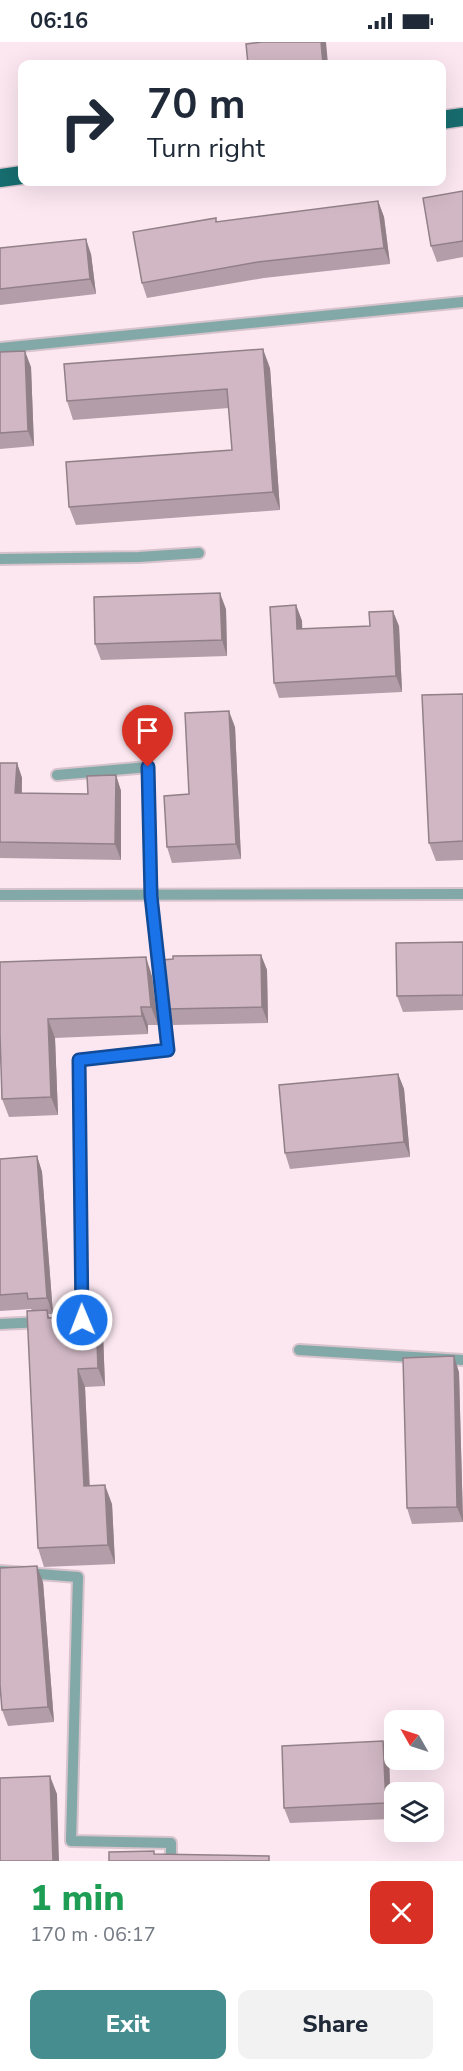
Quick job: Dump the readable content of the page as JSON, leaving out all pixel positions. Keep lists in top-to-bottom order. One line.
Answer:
{"north":"top left","page":{"status":"06:16","turn":["70 m","Turn right"],"heading":["1 min","170 m · 06:17"],"buttons":["Exit","Share"]}}
